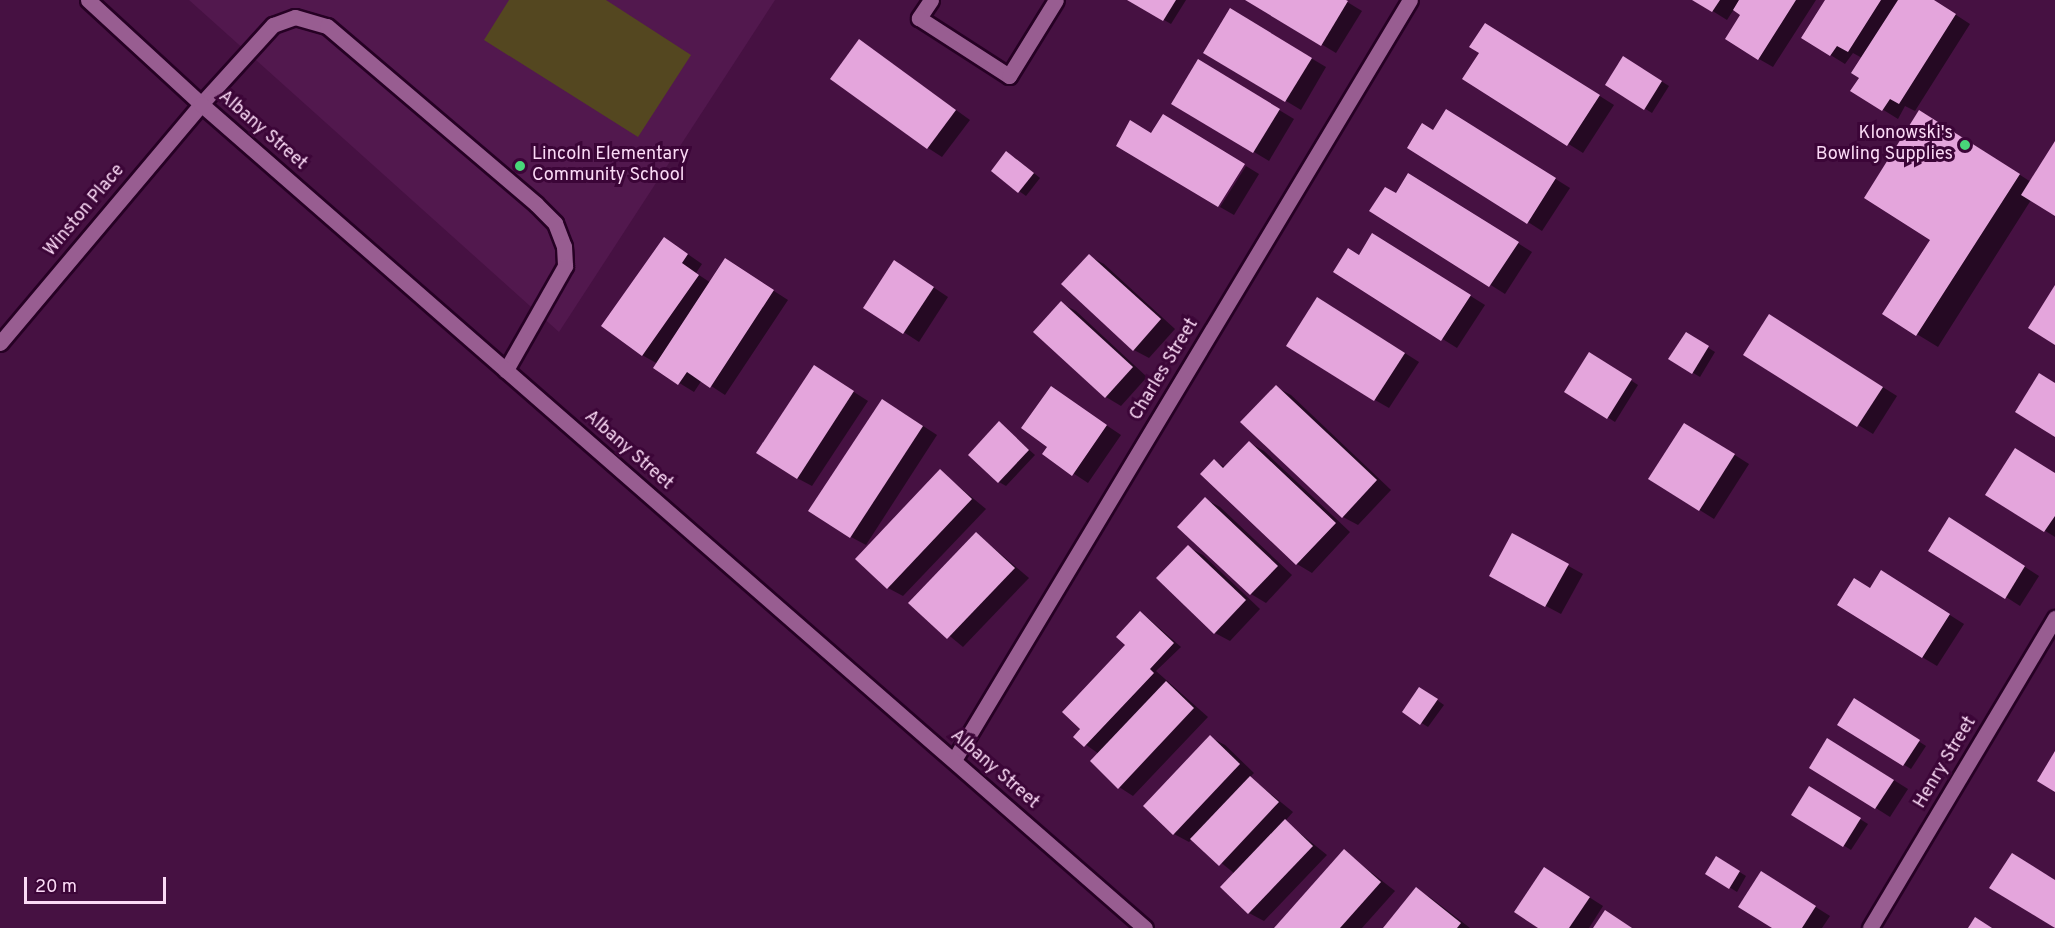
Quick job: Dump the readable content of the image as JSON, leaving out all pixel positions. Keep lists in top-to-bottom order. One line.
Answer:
{"streets":{"street":["Albany Street","Winston Place","Charles Street","Henry Street"]},"crossings":[["Albany Street","Winston Place"],["Albany Street","Charles Street"]],"places":["Klonowski's Bowling Supplies","Lincoln Elementary Community School"],"scale_bar":"20 m"}
